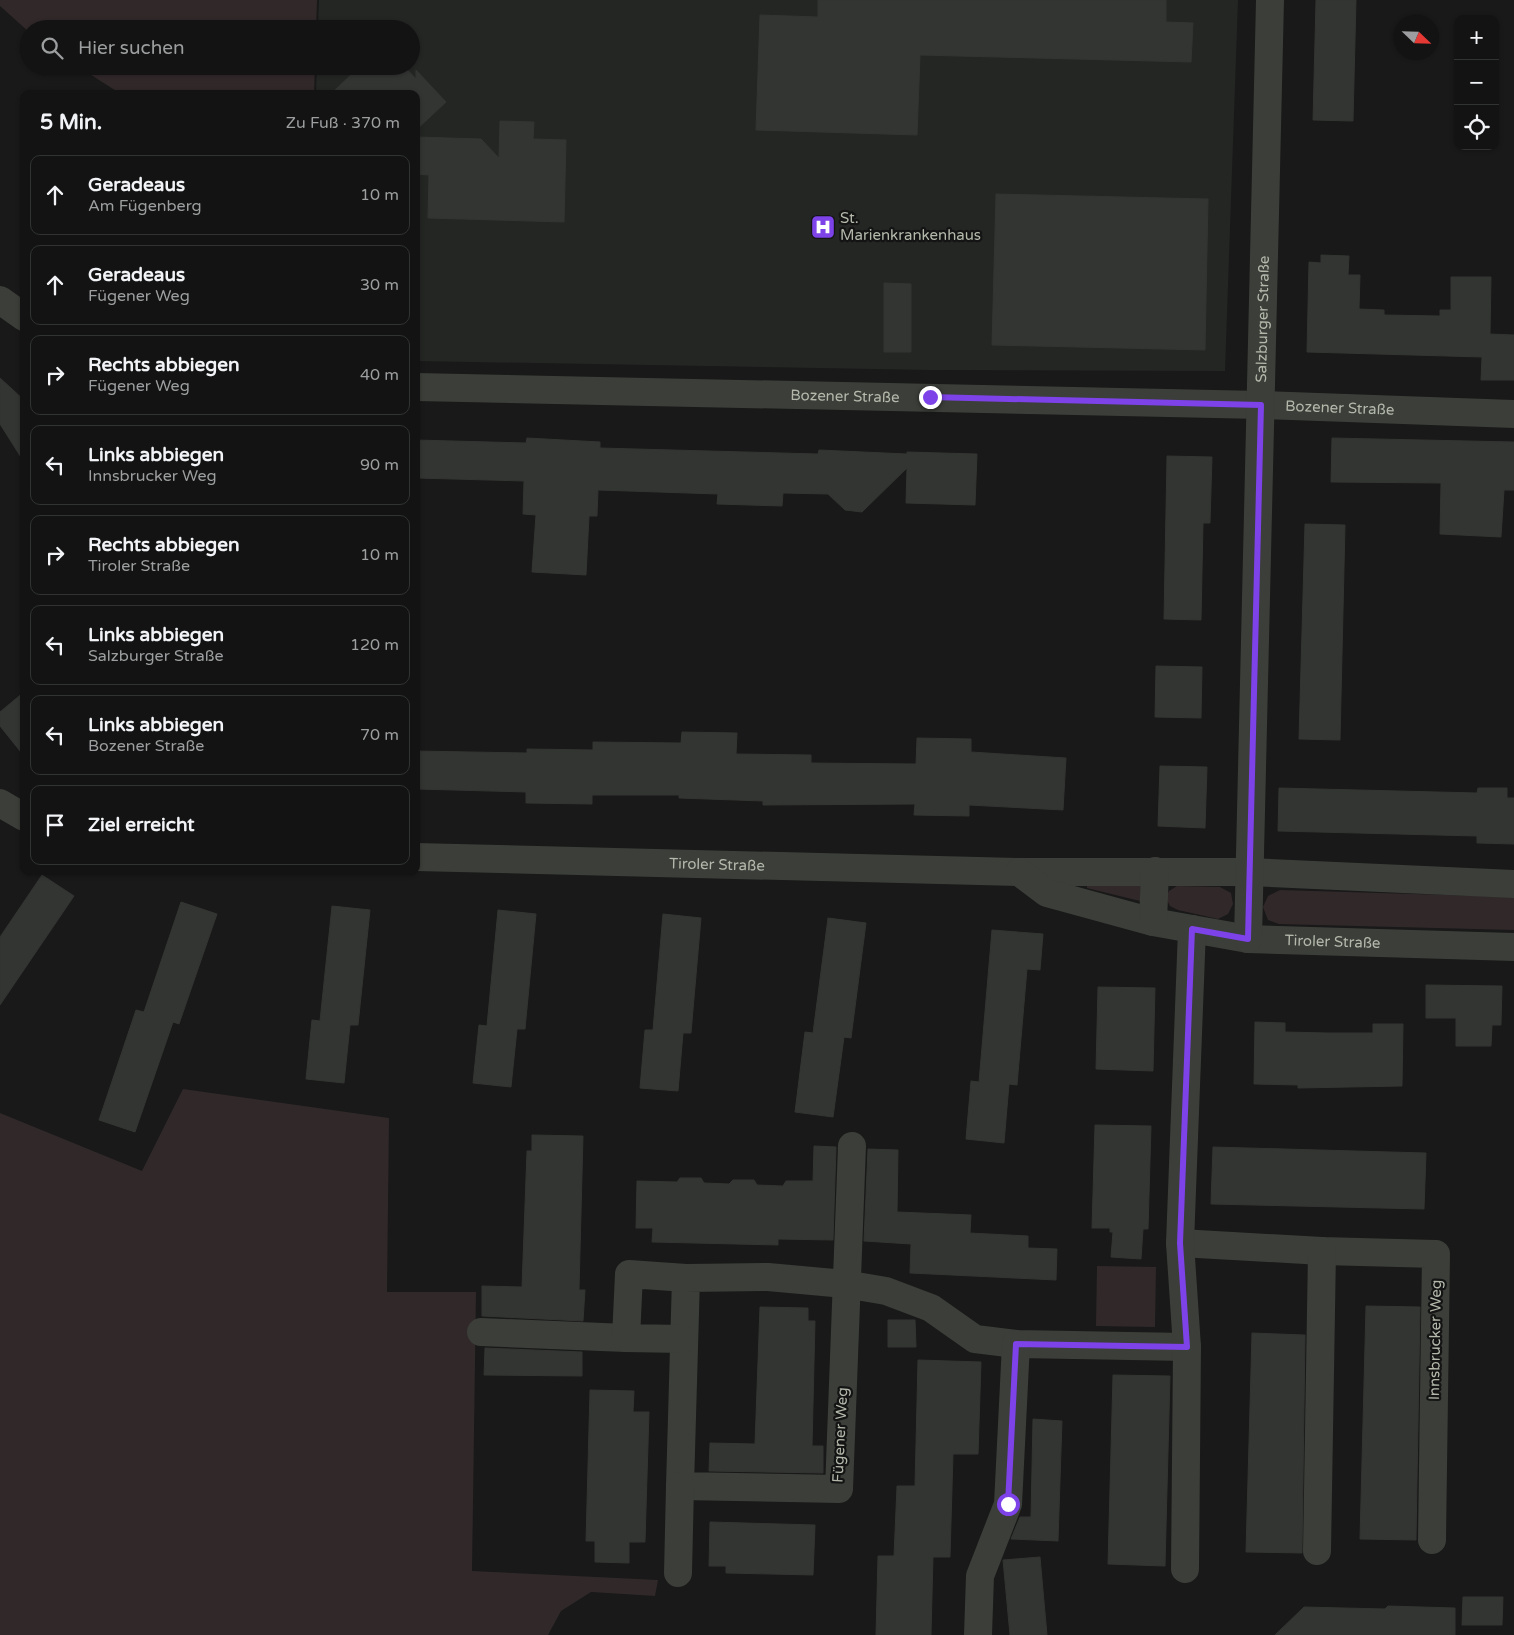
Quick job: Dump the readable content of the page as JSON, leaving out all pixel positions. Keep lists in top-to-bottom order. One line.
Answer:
{"streets":{"street":["Salzburger Straße","Bozener Straße","Tiroler Straße","Innsbrucker Weg","Fügener Weg"]},"crossings":[["Salzburger Straße","Bozener Straße"],["Salzburger Straße","Tiroler Straße"]],"places":{"hospital":["St. Marienkrankenhaus"]},"north":"bottom right","page":{"map_buttons":["+","−"],"search":"Hier suchen","heading":["5 Min.","Zu Fuß · 370 m"],"list":[["Geradeaus","Am Fügenberg","10 m"],["Geradeaus","Fügener Weg","30 m"],["Rechts abbiegen","Fügener Weg","40 m"],["Links abbiegen","Innsbrucker Weg","90 m"],["Rechts abbiegen","Tiroler Straße","10 m"],["Links abbiegen","Salzburger Straße","120 m"],["Links abbiegen","Bozener Straße","70 m"],"Ziel erreicht"]}}
